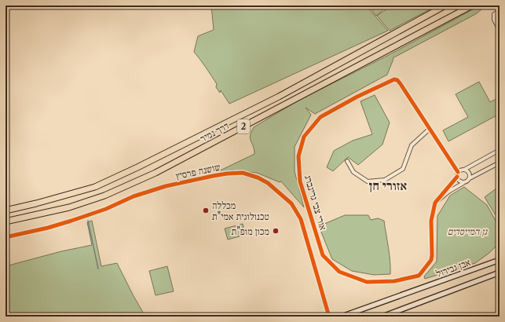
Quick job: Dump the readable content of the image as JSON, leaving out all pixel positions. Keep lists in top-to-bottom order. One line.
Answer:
{"streets":{"highway":["2","דרך נמיר"],"street":["שושנה פרסיץ","אורי צבי גרינברג","אבן גבירול"]},"districts":["אזורי חן"],"parks":["גן המייסדים"],"places":["מכללה טכנולוגית אמי\"ת","מכון מופ\"ת"]}
